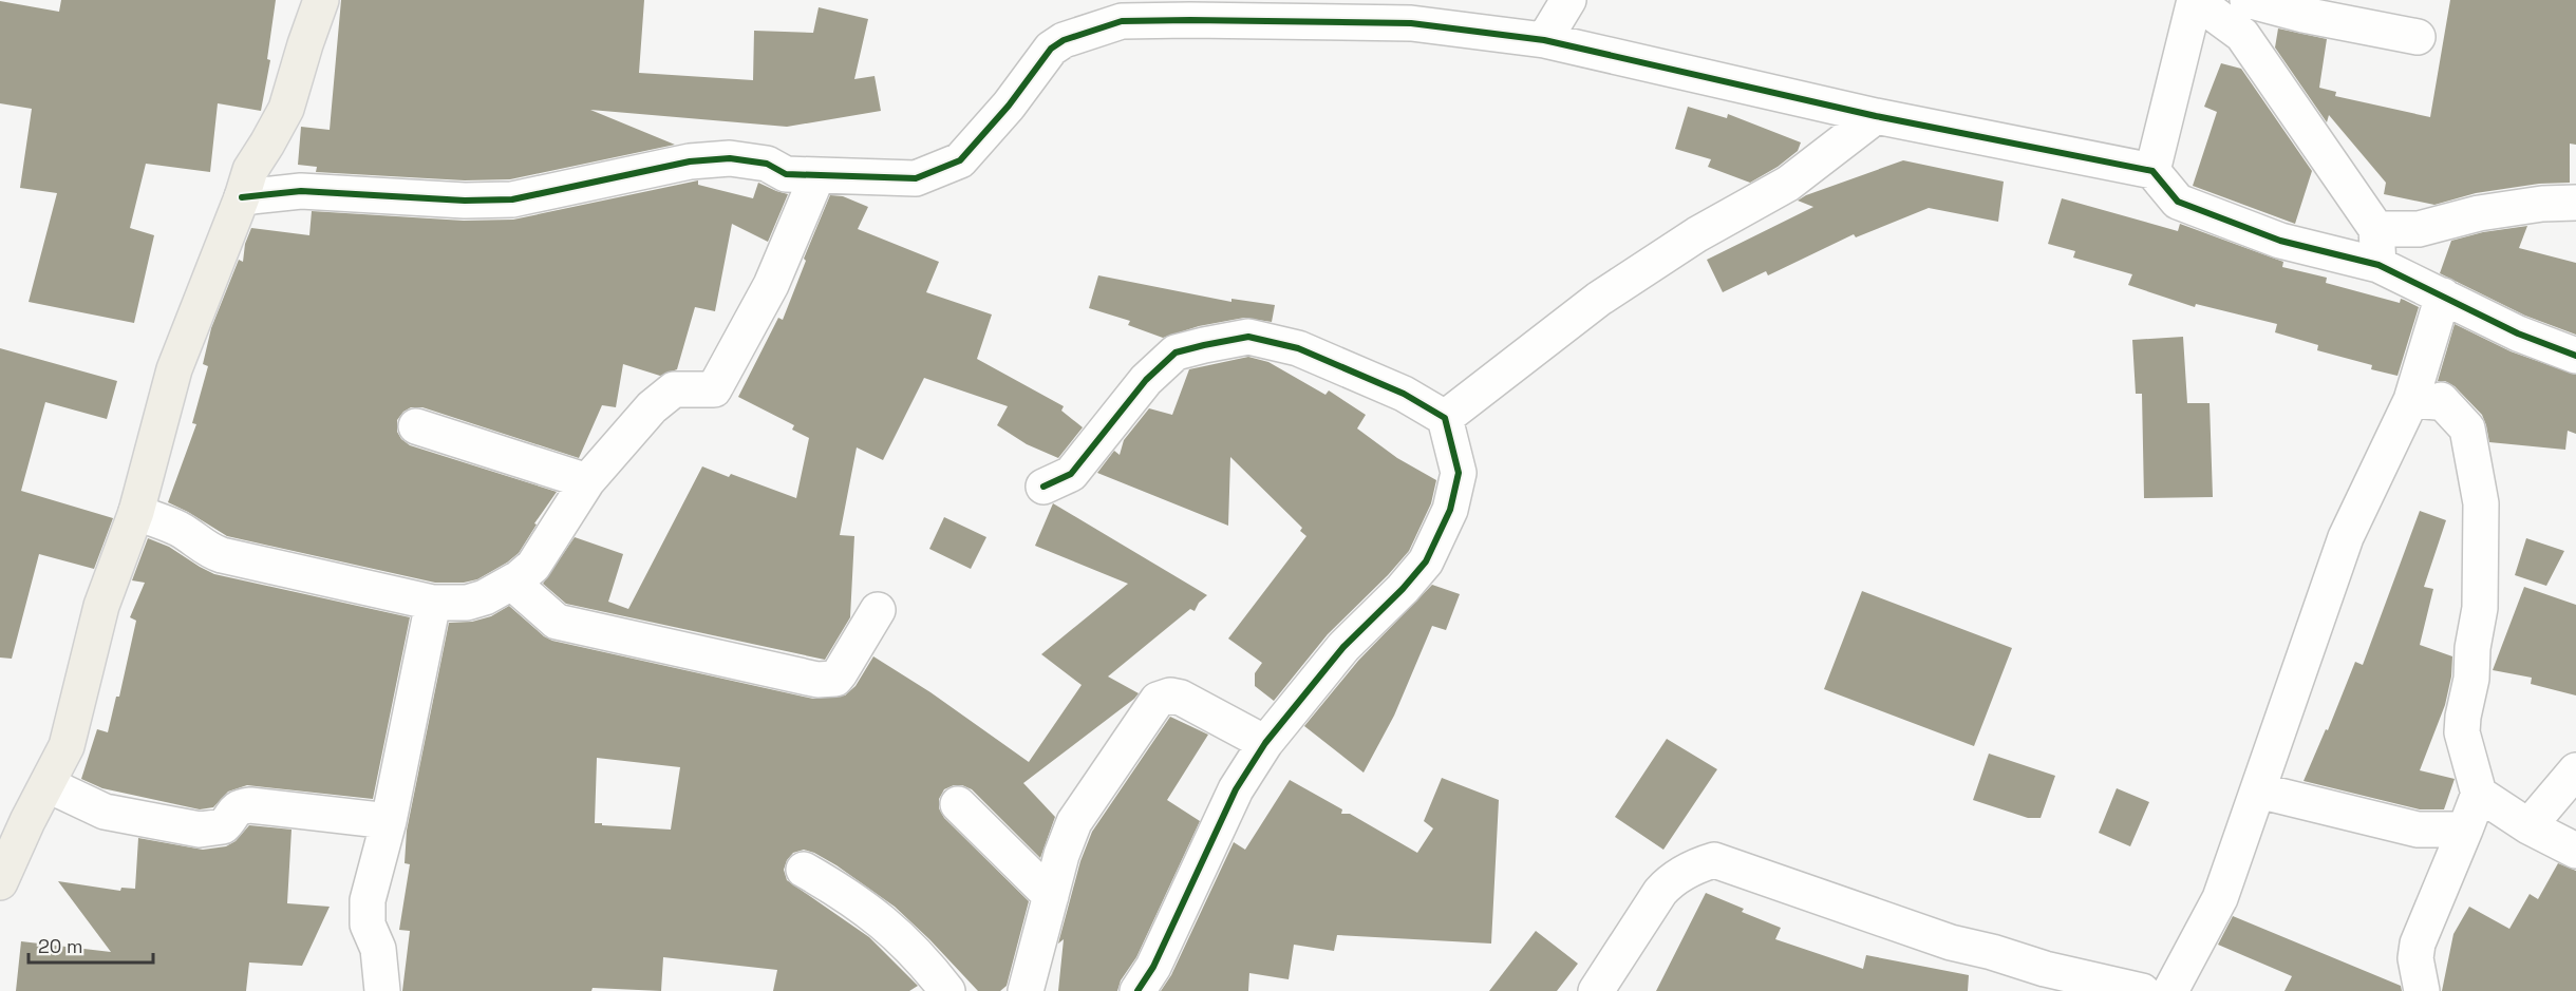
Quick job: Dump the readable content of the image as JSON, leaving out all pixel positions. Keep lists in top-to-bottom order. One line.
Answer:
{"scale_bar":"20 m"}
